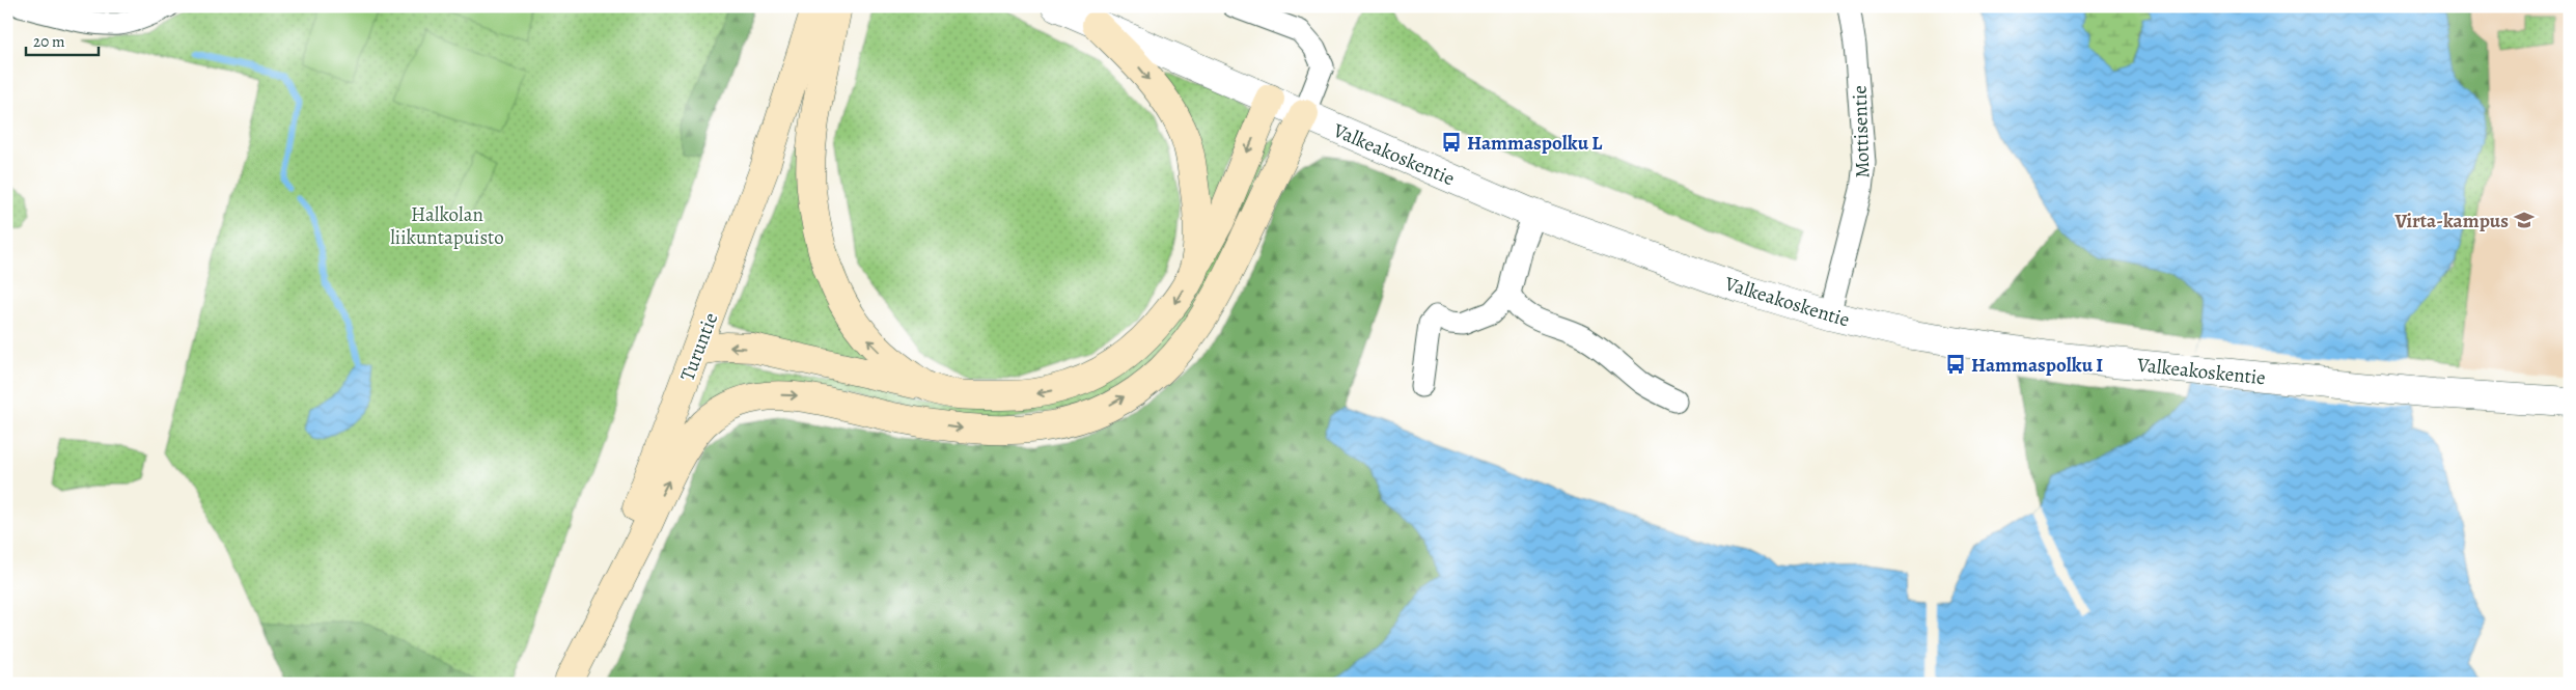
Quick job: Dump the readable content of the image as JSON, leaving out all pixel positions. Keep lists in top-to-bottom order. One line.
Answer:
{"streets":{"main road":["Turuntie"],"street":["Mottisentie","Valkeakoskentie"]},"crossings":[["Mottisentie","Valkeakoskentie"]],"parks":["Halkolan liikuntapuisto"],"places":{"bus stop":["Hammaspolku L","Hammaspolku I"],"school or university":["Virta-kampus"]},"scale_bar":"20 m"}
